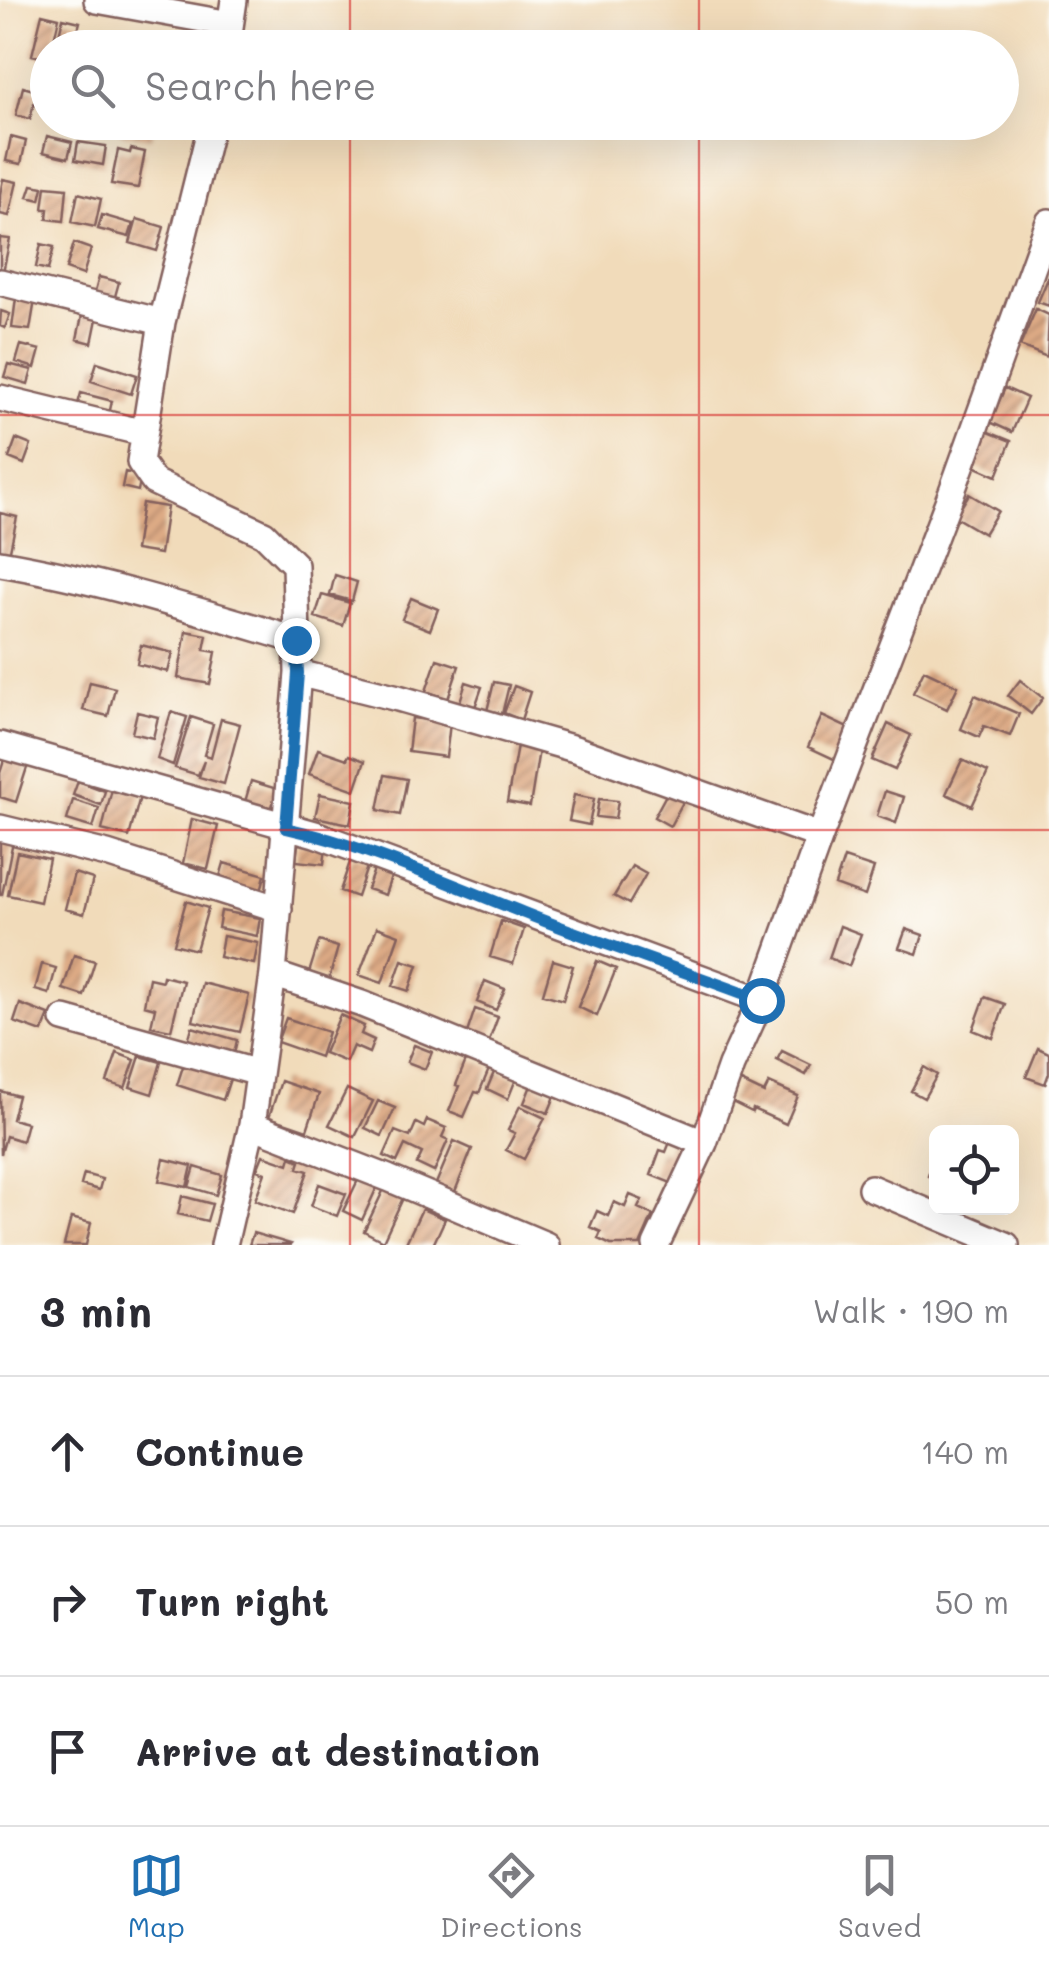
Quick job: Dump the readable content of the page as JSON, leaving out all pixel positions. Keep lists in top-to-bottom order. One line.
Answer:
{"page":{"search":"Search here","heading":["3 min","Walk · 190 m"],"list":[["Continue","140 m"],["Turn right","50 m"],"Arrive at destination"],"nav":["Map","Directions","Saved"]}}
